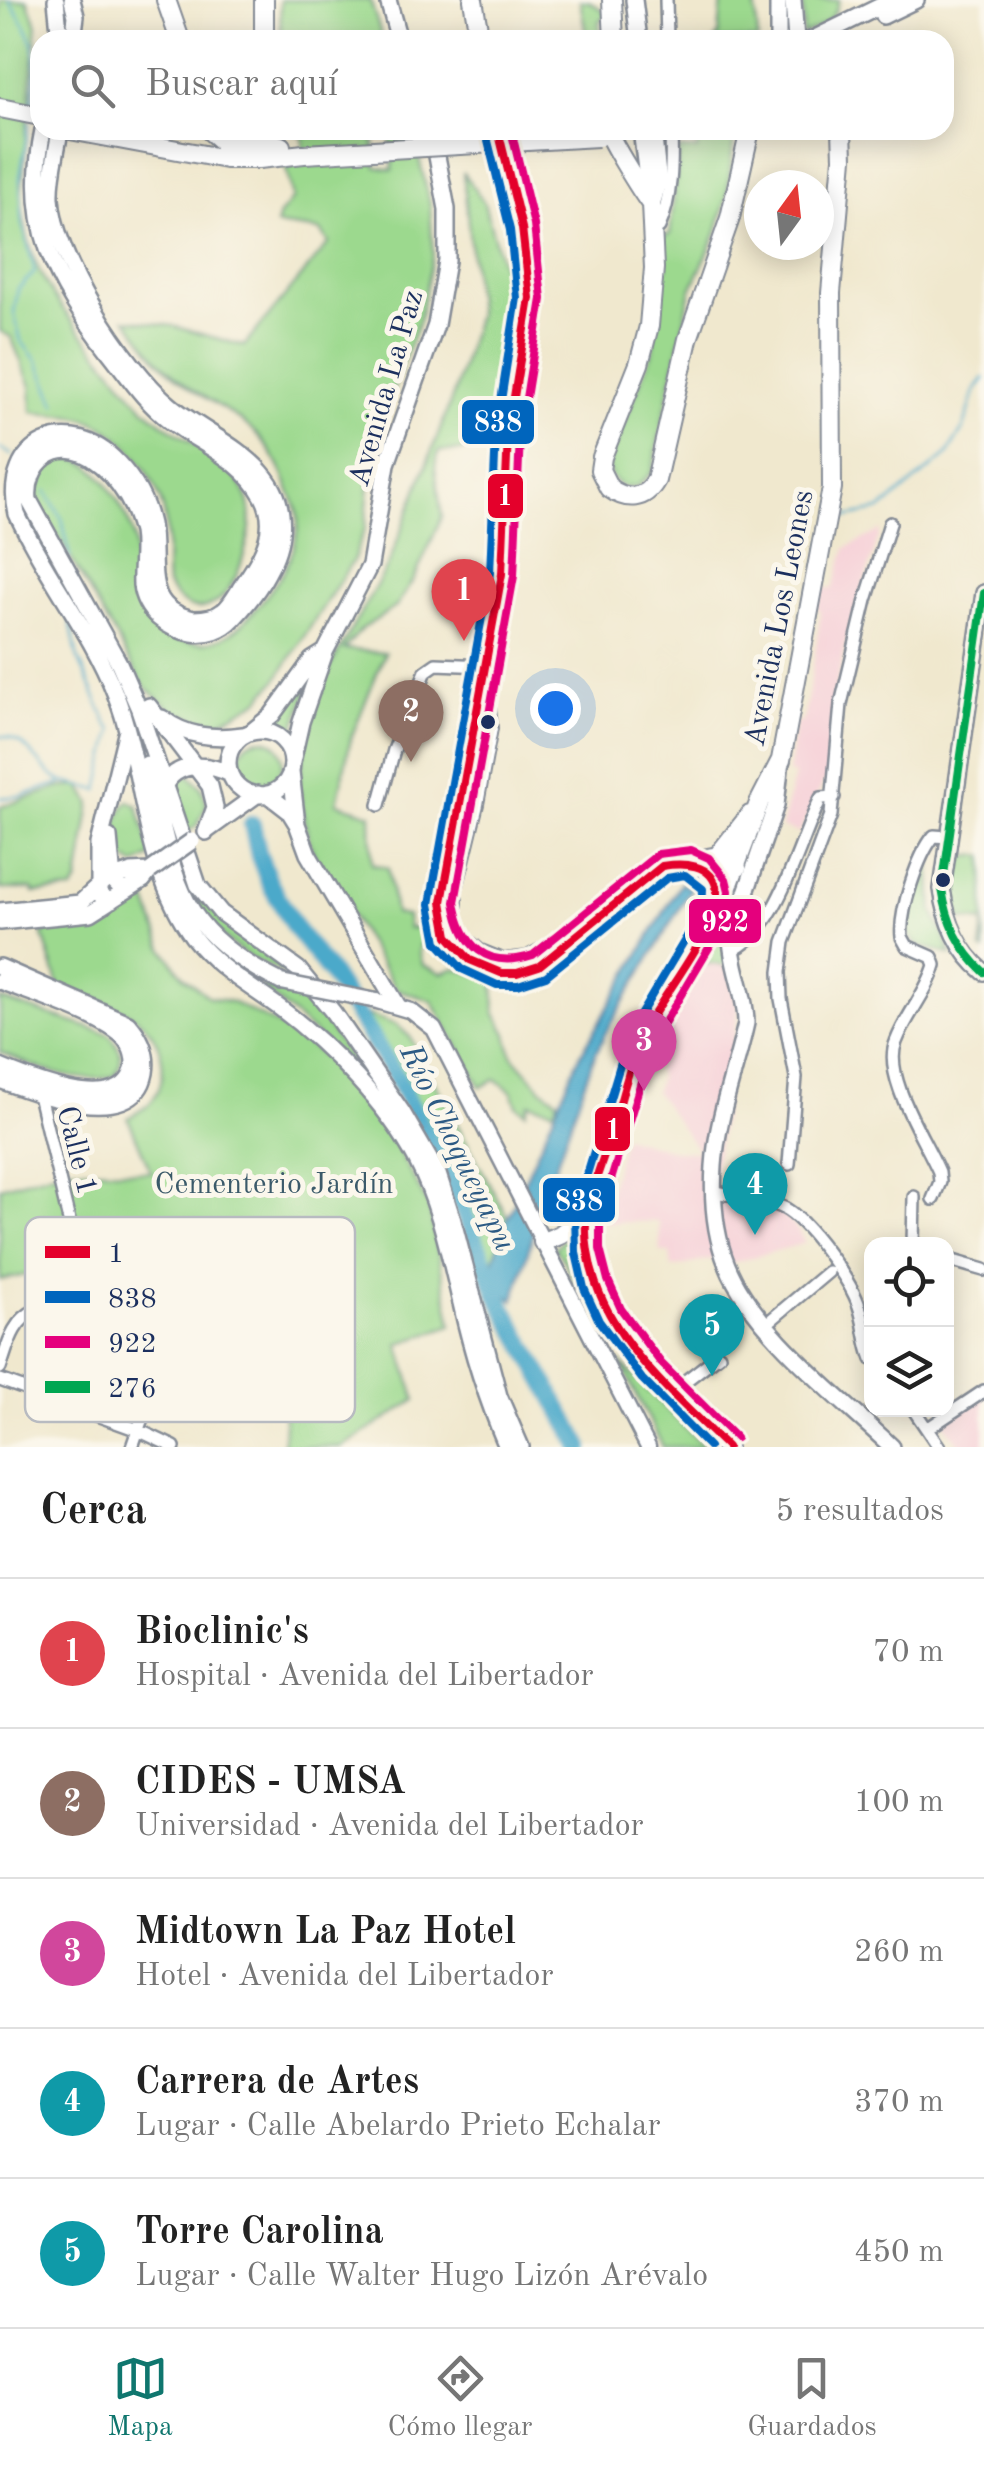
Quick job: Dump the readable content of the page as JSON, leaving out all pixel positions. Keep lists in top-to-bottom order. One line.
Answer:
{"streets":{"main road":["Avenida La Paz","Avenida Los Leones"],"street":["Calle 1"]},"water":["Río Choqueyapu"],"parks":["Cementerio Jardín"],"lines":["transit line 1","transit line 838","transit line 922","transit line 276"],"legend":["1","838","922","276"],"north":"top","page":{"search":"Buscar aquí","pins":["1","2","3","4","5"],"heading":["Cerca","5 resultados"],"list":[{"mark":"1","name":"Bioclinic's","note":"Hospital · Avenida del Libertador","value":"70 m"},{"mark":"2","name":"CIDES - UMSA","note":"Universidad · Avenida del Libertador","value":"100 m"},{"mark":"3","name":"Midtown La Paz Hotel","note":"Hotel · Avenida del Libertador","value":"260 m"},{"mark":"4","name":"Carrera de Artes","note":"Lugar · Calle Abelardo Prieto Echalar","value":"370 m"},{"mark":"5","name":"Torre Carolina","note":"Lugar · Calle Walter Hugo Lizón Arévalo","value":"450 m"}],"nav":["Mapa","Cómo llegar","Guardados"]}}
